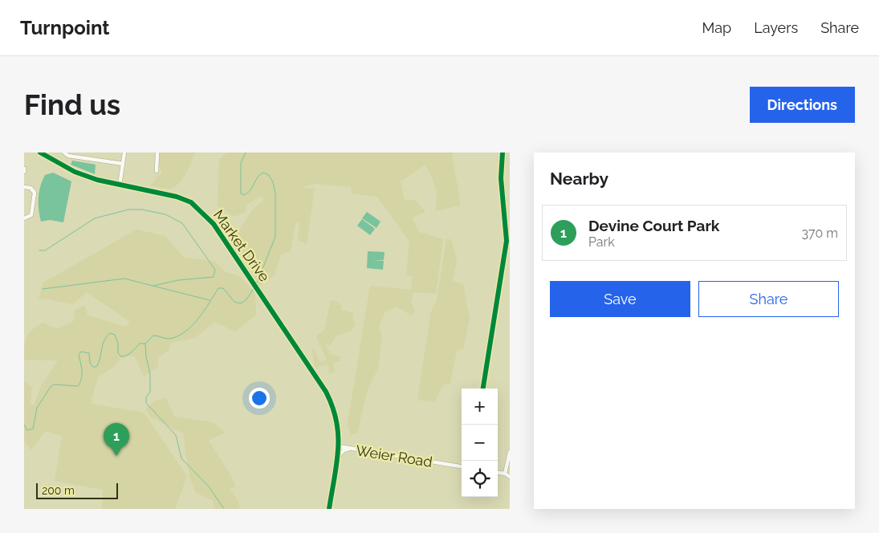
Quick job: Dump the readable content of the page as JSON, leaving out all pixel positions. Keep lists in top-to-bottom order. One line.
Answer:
{"streets":{"street":["Market Drive","Weier Road"]},"crossings":[["Market Drive","Weier Road"]],"scale_bar":"200 m","page":{"header":"Turnpoint","nav":["Map","Layers","Share"],"buttons":["Directions",["Save","Share"]],"title":"Find us","heading":"Nearby","list":[{"mark":"1","name":"Devine Court Park","note":"Park","value":"370 m"}],"map_buttons":["+","−"],"pins":"1","scale":"200 m"}}
